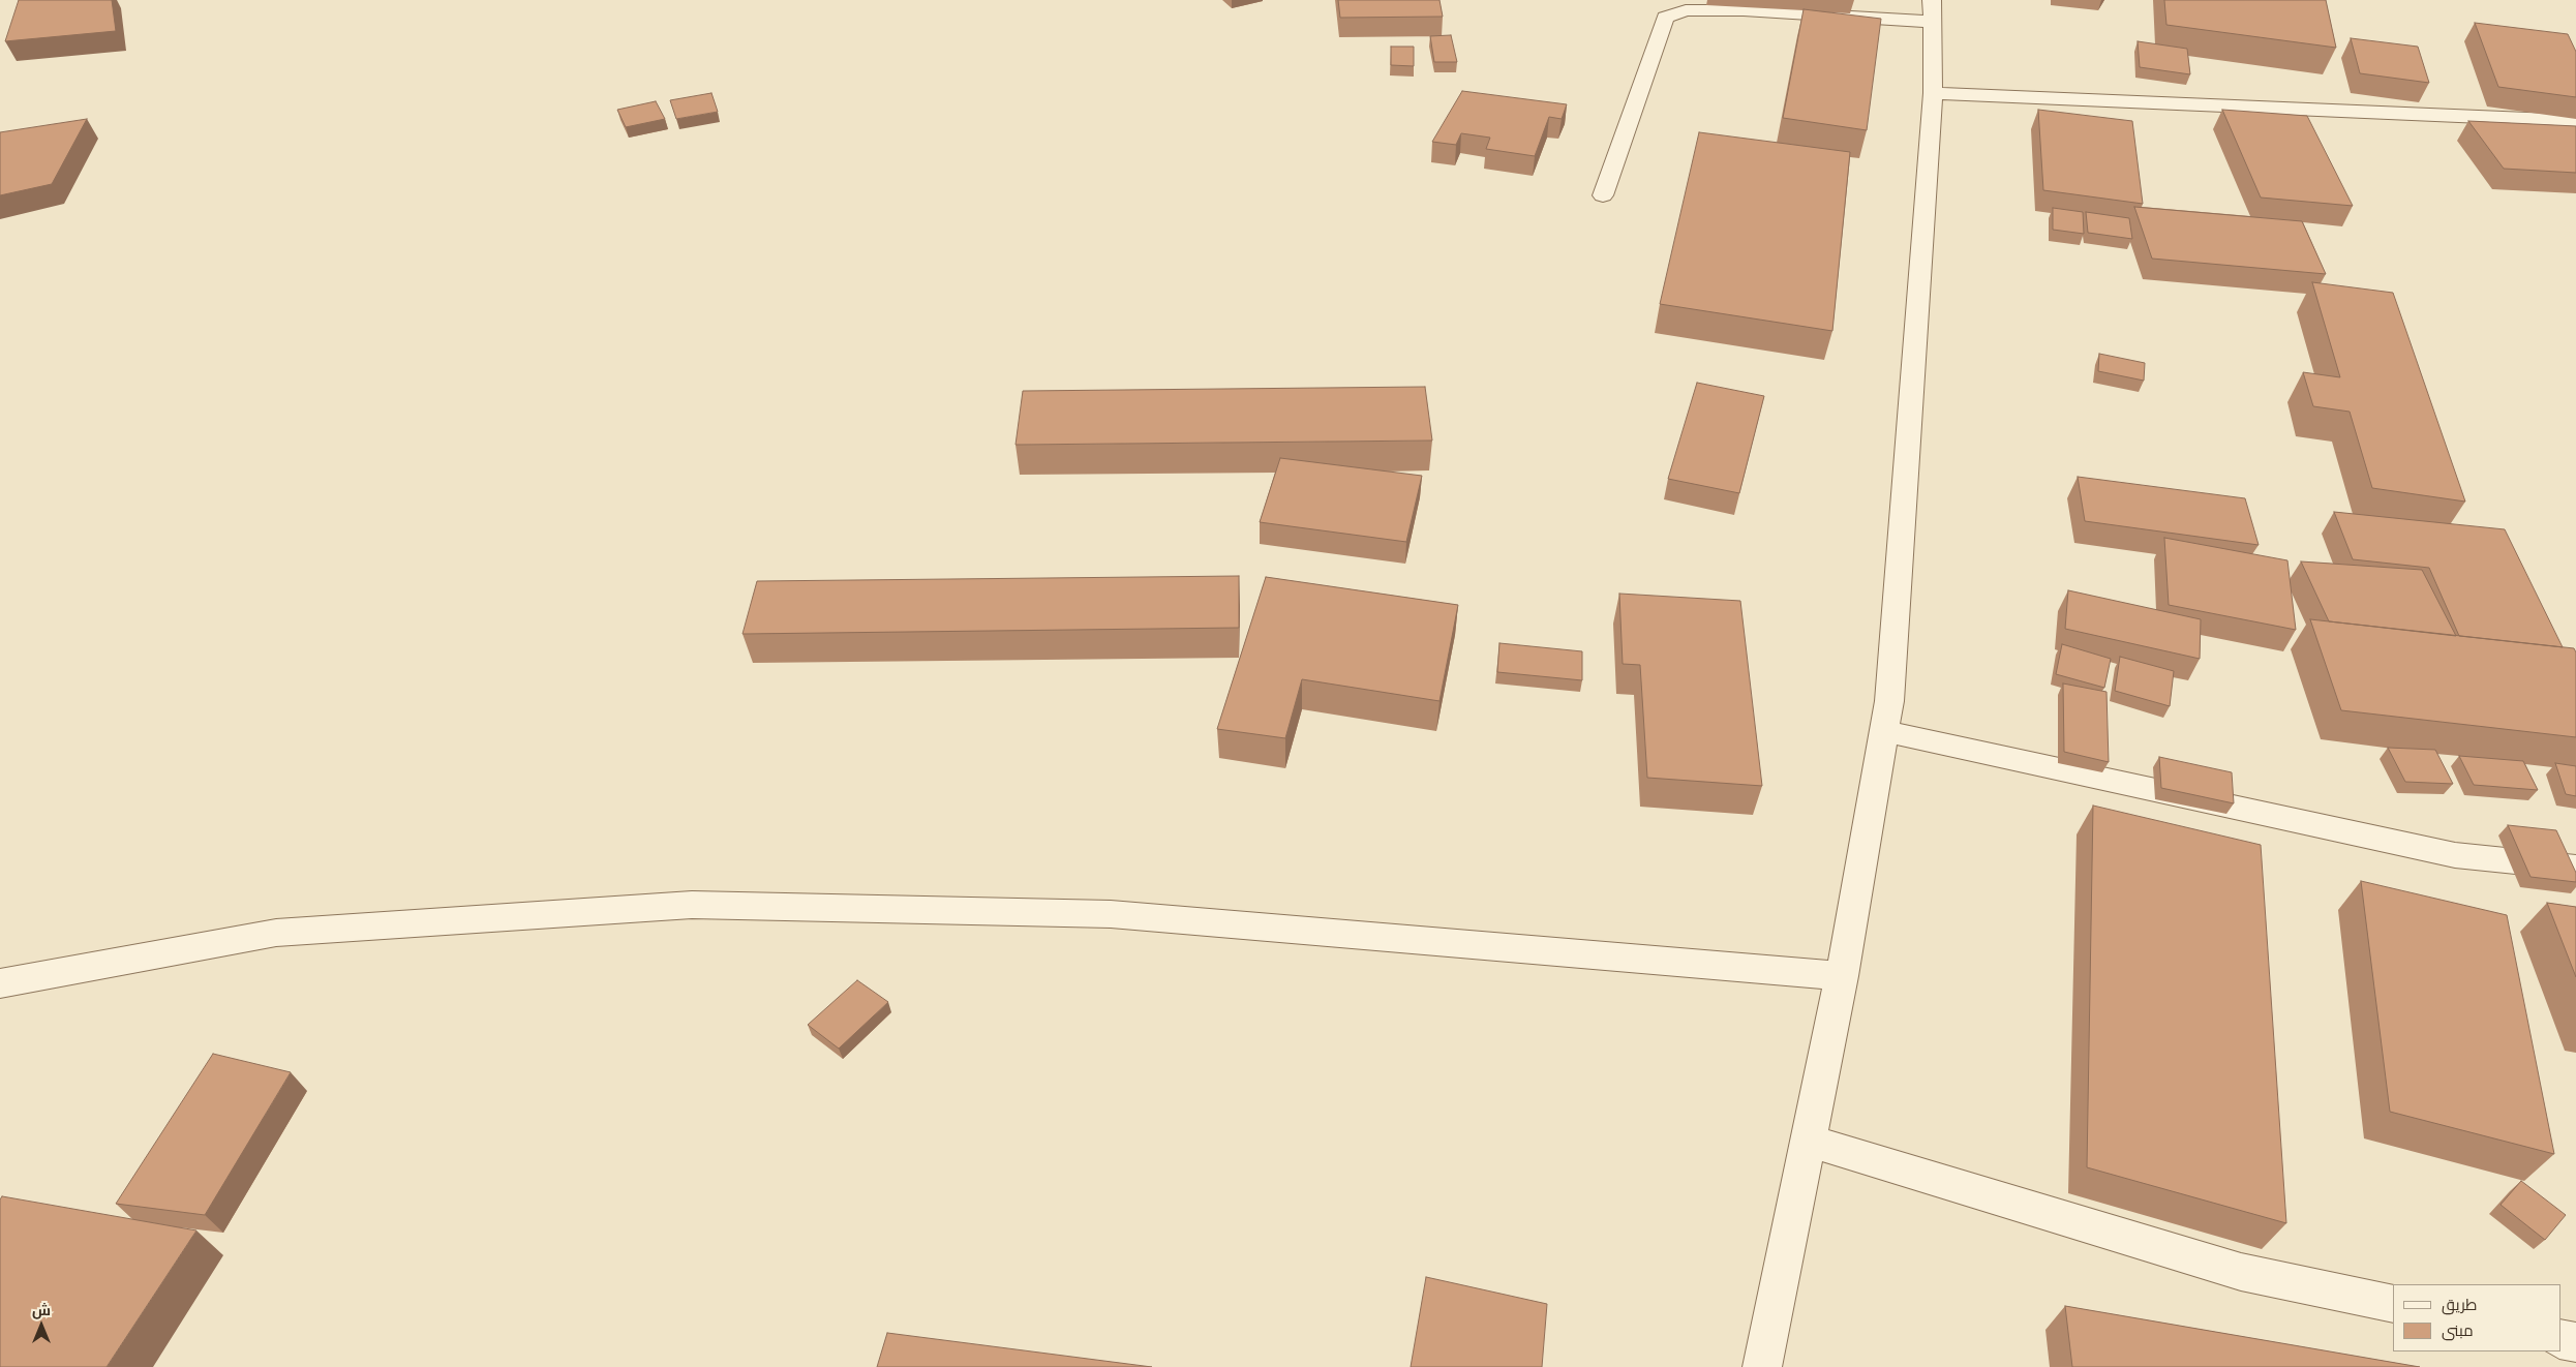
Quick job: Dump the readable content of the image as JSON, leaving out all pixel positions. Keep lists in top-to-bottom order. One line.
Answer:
{"legend":["طريق","مبنى"],"north":"top"}
